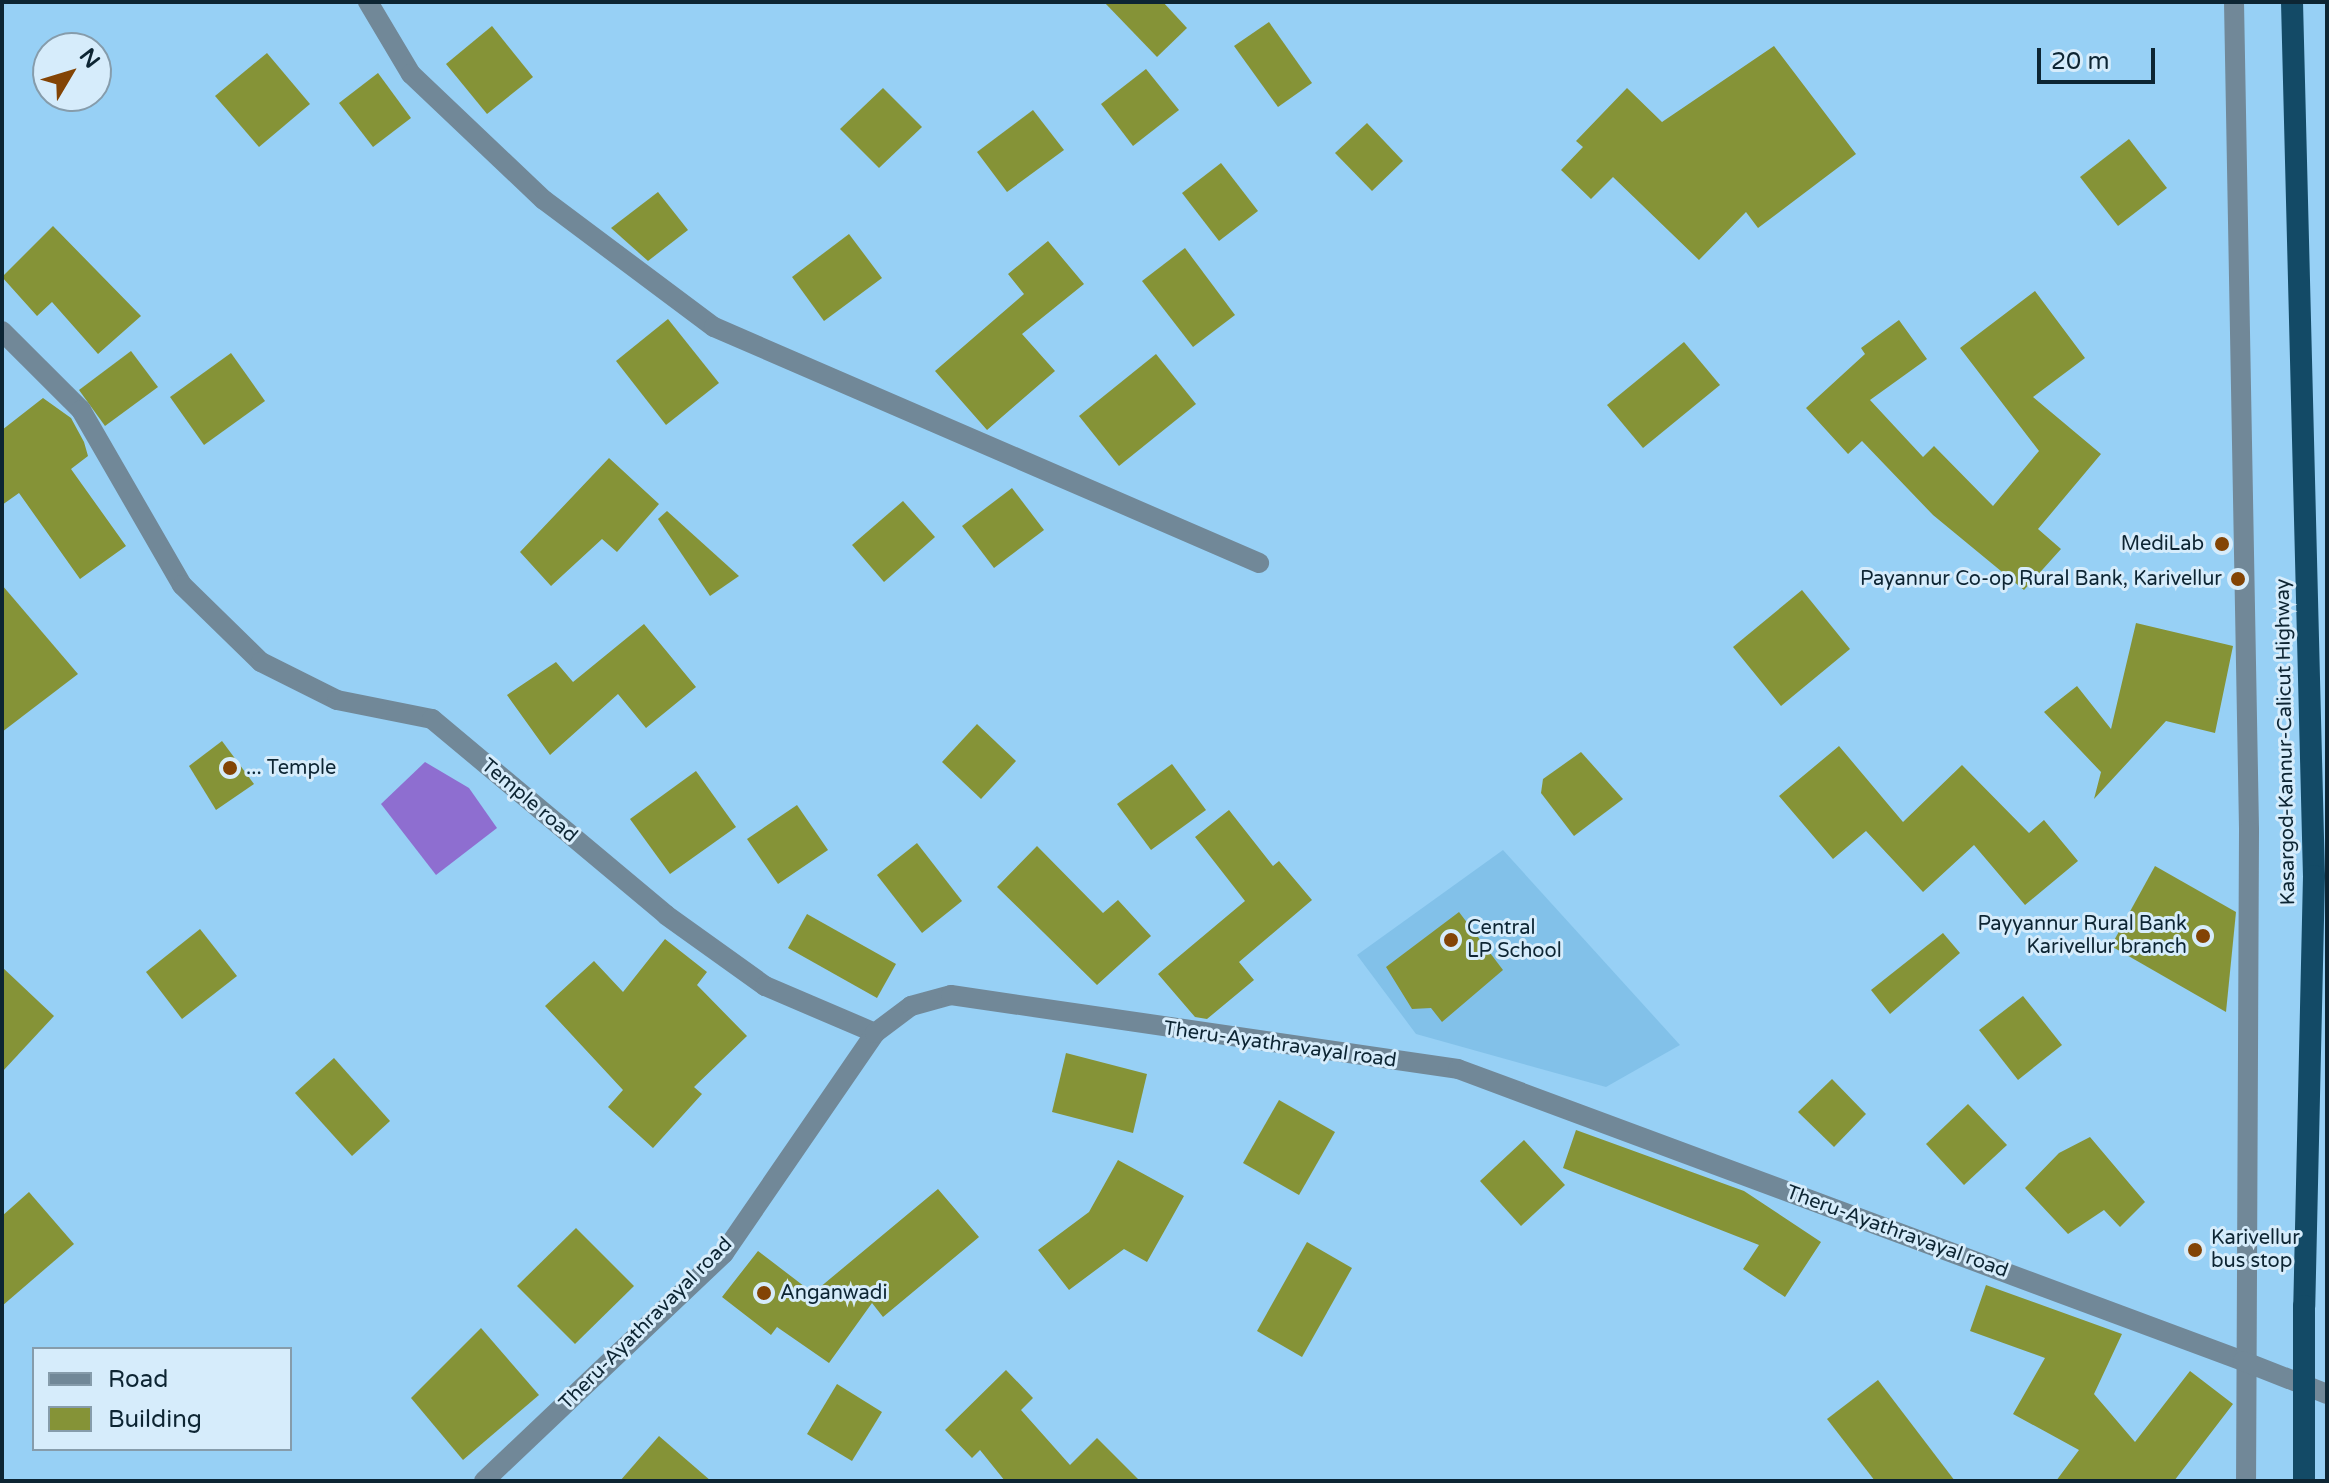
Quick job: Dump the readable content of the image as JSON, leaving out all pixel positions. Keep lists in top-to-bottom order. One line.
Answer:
{"streets":{"highway":["Kasargod-Kannur-Calicut Highway"],"street":["Temple road","Theru-Ayathravayal road"]},"crossings":[["Temple road","Theru-Ayathravayal road"]],"places":["MediLab","Payannur Co-op Rural Bank, Karivellur","... Temple","Payyannur Rural Bank Karivellur branch","Central LP School","Karivellur bus stop","Anganwadi"],"legend":["Road","Building"],"scale_bar":"20 m","north":"top right"}
